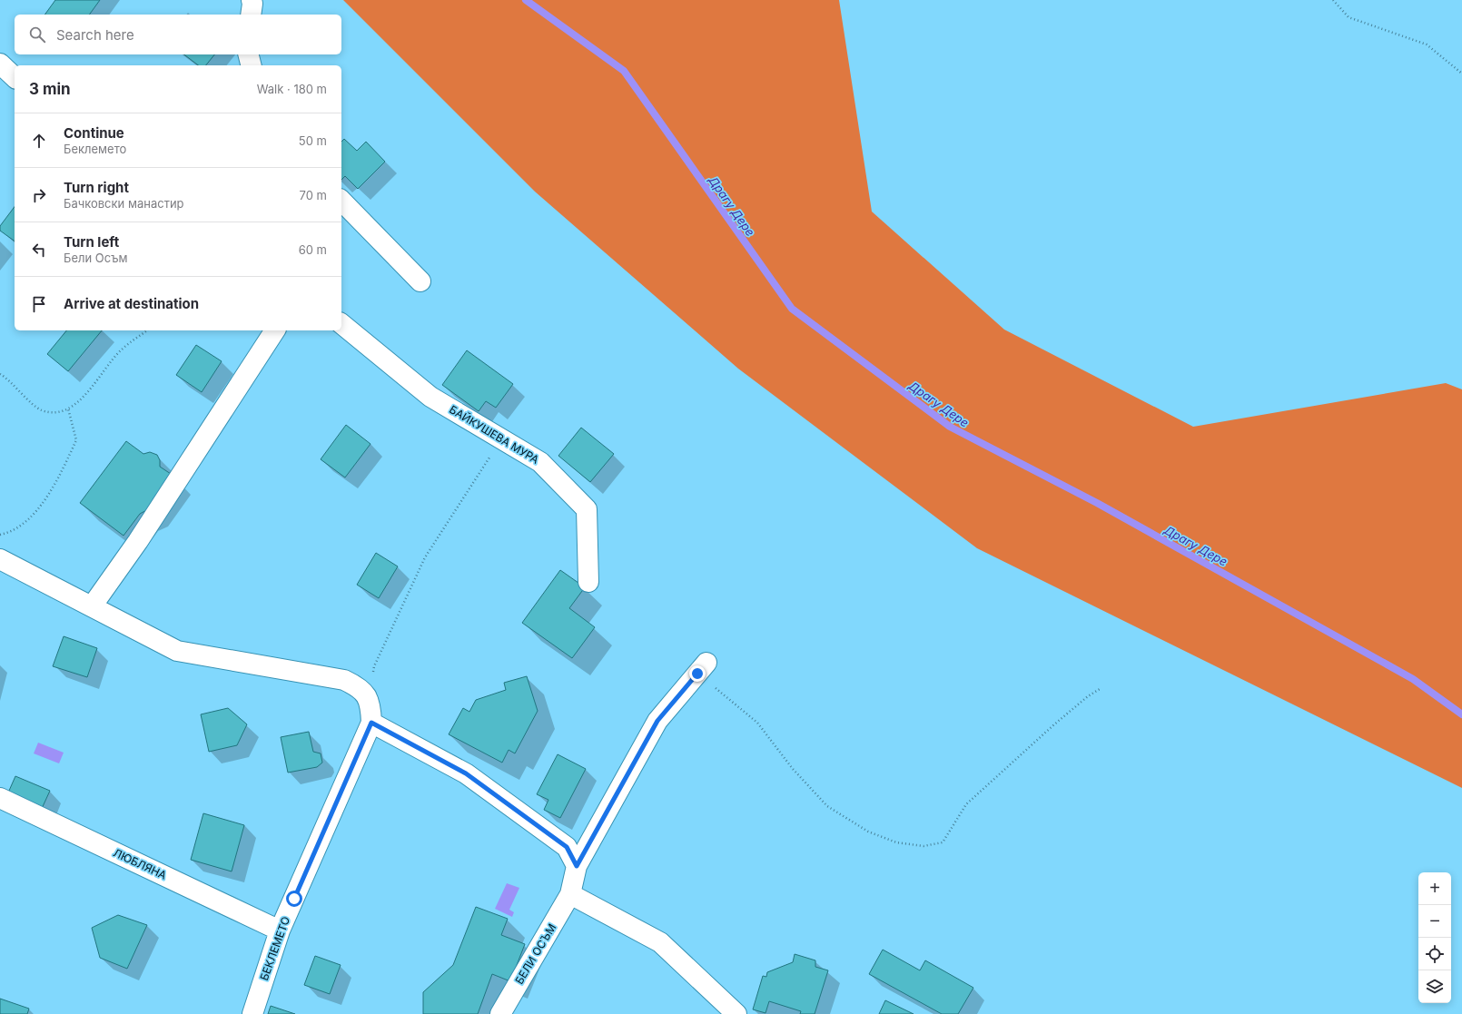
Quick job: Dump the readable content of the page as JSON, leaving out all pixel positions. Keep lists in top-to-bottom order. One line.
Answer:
{"streets":{"street":["БАЙКУШЕВА МУРА","ЛЮБЛЯНА","БЕКЛЕМЕТО","БЕЛИ ОСЪМ"]},"crossings":[["ЛЮБЛЯНА","БЕКЛЕМЕТО"]],"water":["Драгу Дере"],"page":{"search":"Search here","heading":["3 min","Walk · 180 m"],"list":[["Continue","Беклемето","50 m"],["Turn right","Бачковски манастир","70 m"],["Turn left","Бели Осъм","60 m"],"Arrive at destination"],"map_buttons":["+","−"]}}
